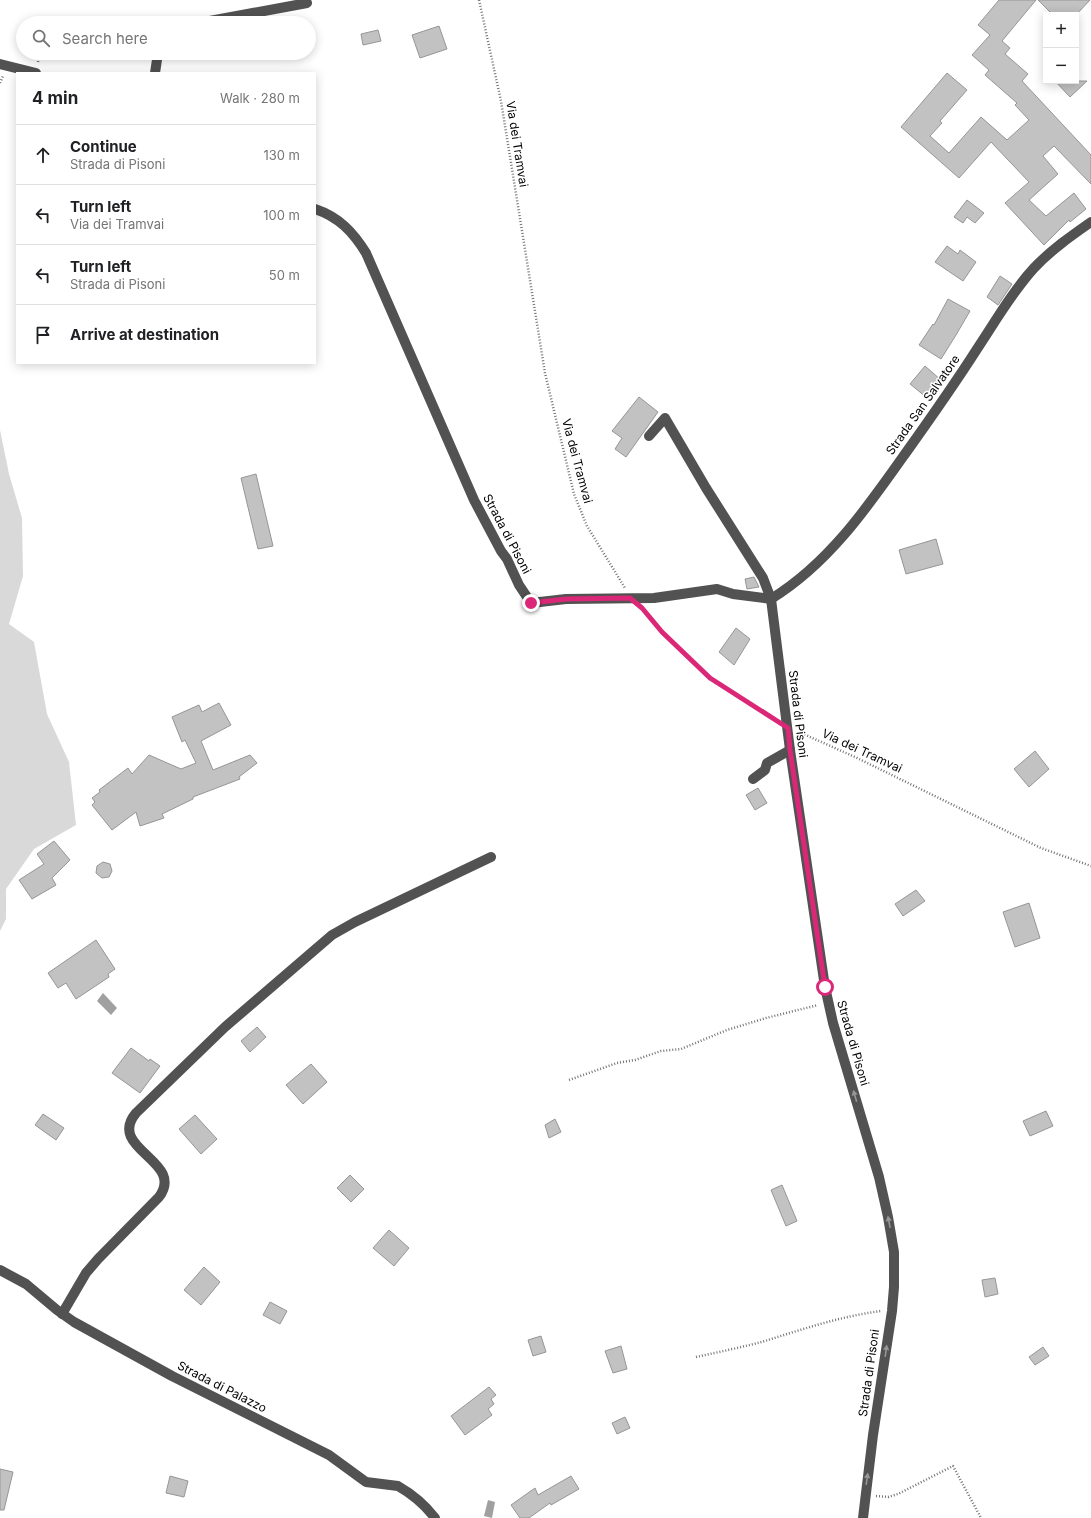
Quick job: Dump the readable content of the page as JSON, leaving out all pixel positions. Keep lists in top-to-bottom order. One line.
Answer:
{"streets":{"street":["Strada San Salvatore","Strada di Pisoni","Strada di Palazzo"],"path":["Via dei Tramvai"]},"crossings":[["Via dei Tramvai","Strada di Pisoni"],["Strada San Salvatore","Strada di Pisoni"]],"page":{"map_buttons":["+","−"],"search":"Search here","heading":["4 min","Walk · 280 m"],"list":[["Continue","Strada di Pisoni","130 m"],["Turn left","Via dei Tramvai","100 m"],["Turn left","Strada di Pisoni","50 m"],"Arrive at destination"]}}
